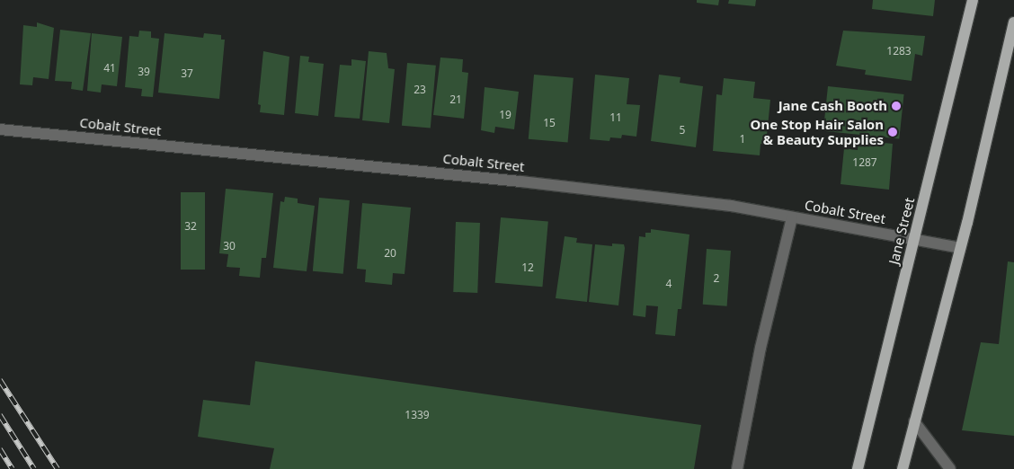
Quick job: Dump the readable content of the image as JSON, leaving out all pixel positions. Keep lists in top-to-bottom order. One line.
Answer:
{"streets":{"main road":["Jane Street"],"street":["Cobalt Street"]},"crossings":[["Cobalt Street","Jane Street"]],"places":["Jane Cash Booth","One Stop Hair Salon & Beauty Supplies"],"house_numbers":["1283","41","39","37","23","21","19","11","15","5","1","1287","32","30","20","12","2","4","1339"]}
